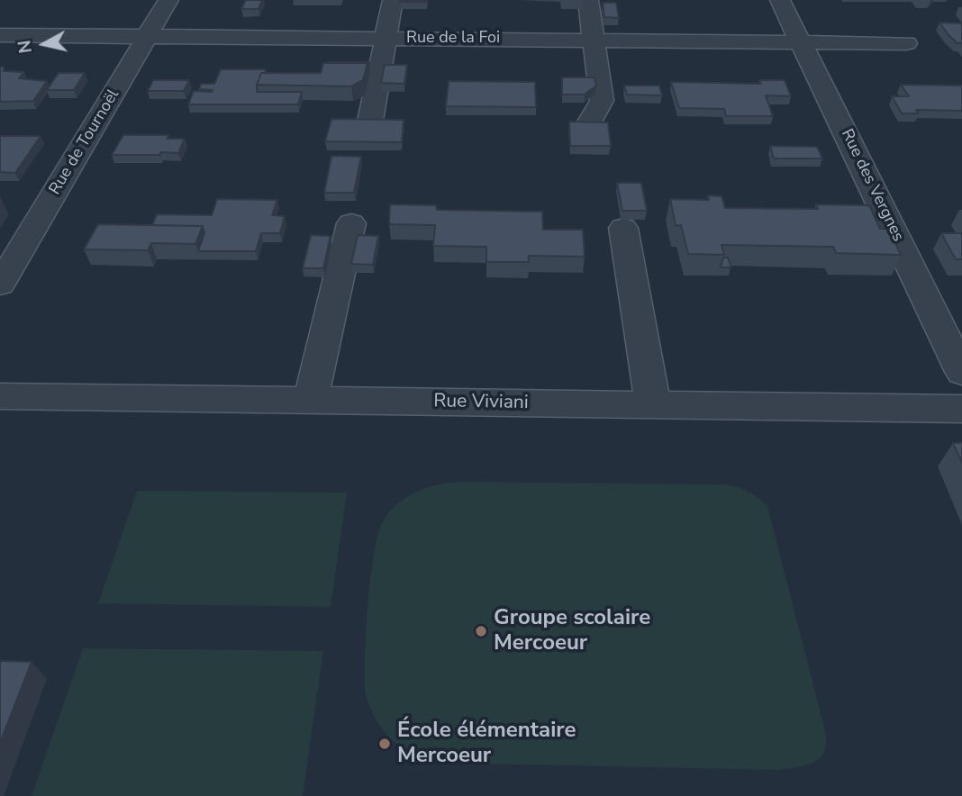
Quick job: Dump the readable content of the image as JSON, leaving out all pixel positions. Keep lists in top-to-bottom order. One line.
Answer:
{"streets":{"street":["Rue de la Foi","Rue de Tournoël","Rue des Vergnes","Rue Viviani"]},"crossings":[["Rue de la Foi","Rue de Tournoël"],["Rue de la Foi","Rue des Vergnes"]],"places":["Groupe scolaire Mercoeur","École élémentaire Mercoeur"],"north":"left"}
